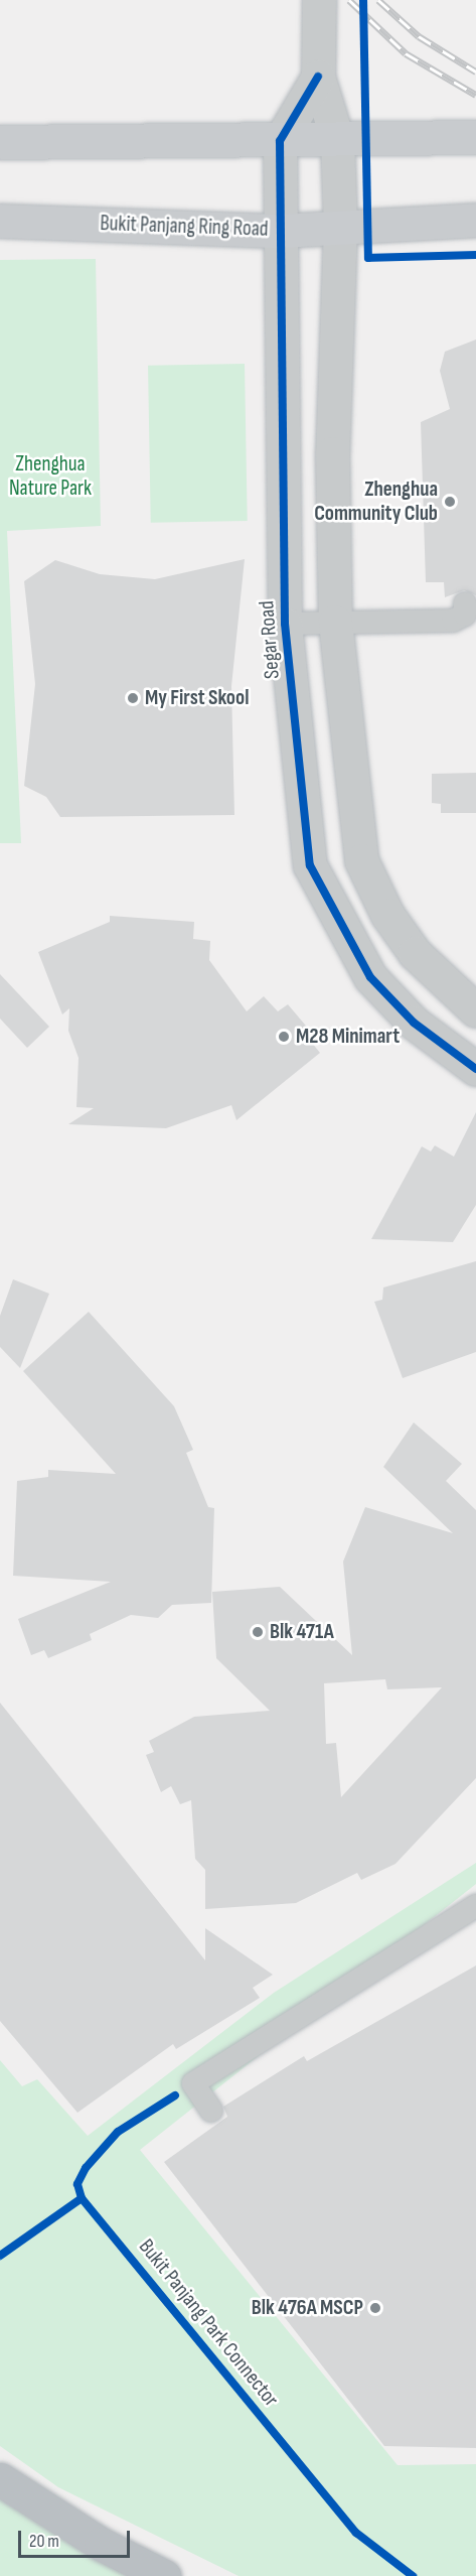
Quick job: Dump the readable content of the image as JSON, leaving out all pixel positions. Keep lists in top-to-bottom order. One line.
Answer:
{"streets":{"main road":["Bukit Panjang Ring Road"],"street":["Segar Road"],"cycle path":["Bukit Panjang Park Connector"]},"crossings":[["Bukit Panjang Ring Road","Segar Road"]],"parks":["Zhenghua Nature Park"],"places":["Zhenghua Community Club","My First Skool","M28 Minimart","Blk 471A","Blk 476A MSCP"],"scale_bar":"20 m"}
